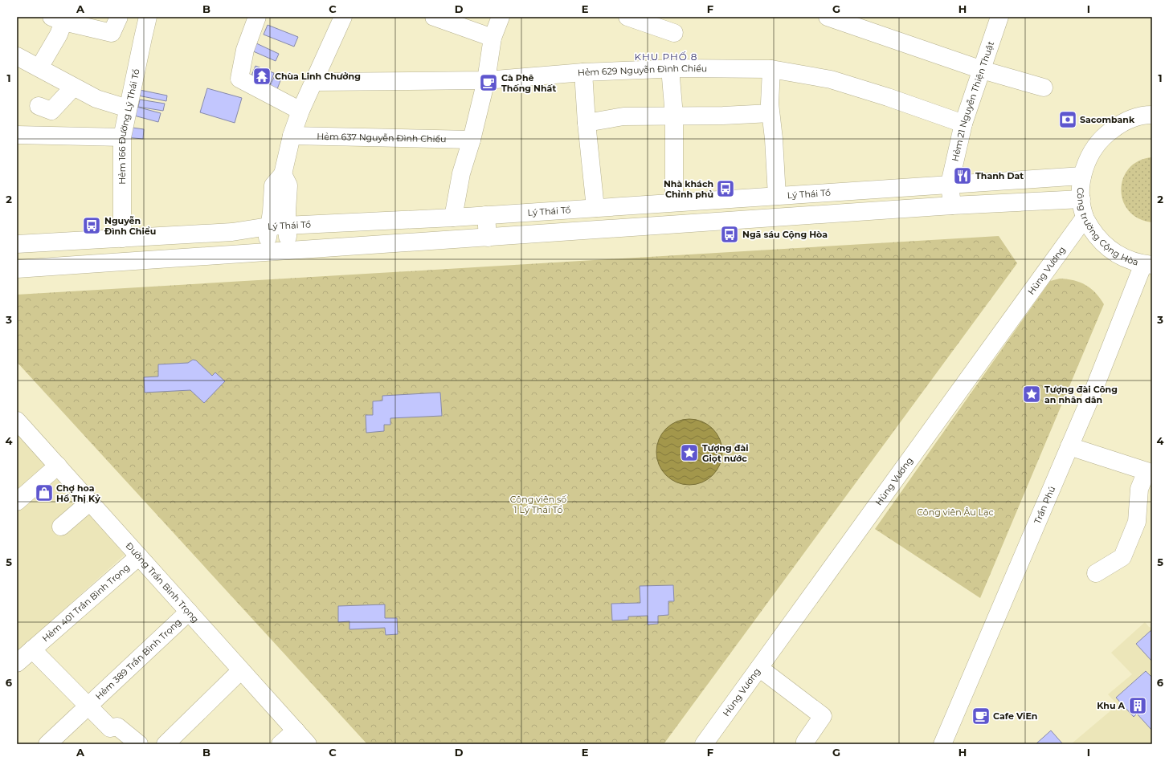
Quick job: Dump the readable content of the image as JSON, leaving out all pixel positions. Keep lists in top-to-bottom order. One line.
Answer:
{"streets":{"main road":["Hẻm 629 Nguyễn Ðình Chiểu","Hẻm 21 Nguyễn Thiện Thuật","Hẻm 166 Đường Lý Thái Tổ","Hẻm 637 Nguyễn Ðình Chiểu","Lý Thái Tổ","Công trường Cộng Hòa","Hùng Vương","Trần Phú","Đường Trần Bình Trọng","Hẻm 401 Trần Bình Trọng","Hẻm 389 Trần Bình Trọng"]},"crossings":[["Hẻm 629 Nguyễn Ðình Chiểu","Hẻm 21 Nguyễn Thiện Thuật"],["Hẻm 21 Nguyễn Thiện Thuật","Lý Thái Tổ"],["Hẻm 166 Đường Lý Thái Tổ","Lý Thái Tổ"],["Lý Thái Tổ","Công trường Cộng Hòa"],["Công trường Cộng Hòa","Hùng Vương"],["Công trường Cộng Hòa","Trần Phú"],["Đường Trần Bình Trọng","Hẻm 401 Trần Bình Trọng"],["Đường Trần Bình Trọng","Hẻm 389 Trần Bình Trọng"]],"districts":["KHU PHỐ 8"],"parks":["Công viên số 1 Lý Thái Tổ","Công viên Âu Lạc"],"places":{"temple":["Chùa Linh Chưởng"],"cafe":["Cà Phê Thống Nhất","Cafe ViEn"],"bank":["Sacombank"],"restaurant":["Thanh Dat"],"bus stop":["Nhà khách Chỉnh phủ","Nguyễn Đình Chiểu","Ngã sáu Cộng Hòa"],"place":["Tượng đài Công an nhân dân","Tượng đài Giọt nước"],"shop":["Chợ hoa Hồ Thị Kỷ"],"building":["Khu A"]},"grid":{"columns":["A","B","C","D","E","F","G","H","I"],"rows":["1","2","3","4","5","6"]}}
